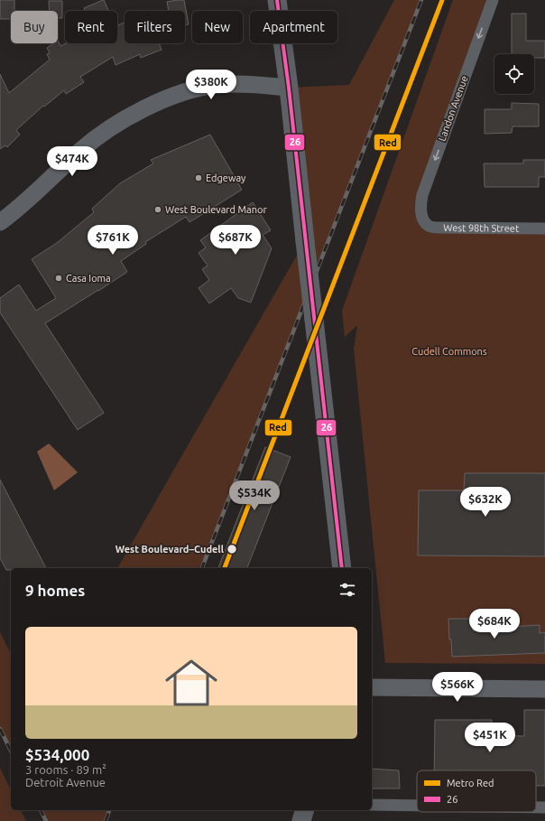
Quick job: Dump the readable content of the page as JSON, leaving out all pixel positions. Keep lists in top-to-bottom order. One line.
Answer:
{"streets":{"street":["Landon Avenue","West 98th Street"]},"crossings":[["Landon Avenue","West 98th Street"]],"one_way":["Landon Avenue"],"parks":["Cudell Commons"],"places":["Edgeway","West Boulevard Manor","Casa Ioma","West Boulevard–Cudell"],"lines":["metro line Red","transit line 26"],"legend":["Metro Red","26"],"page":{"chip":["Buy","Rent","Filters","New","Apartment"],"price":["$380K","$474K","$761K","$687K","$534K","$632K","$684K","$566K","$451K"],"heading":"9 homes","list":[{"name":"$534,000","note":"3 rooms · 89 m² · Detroit Avenue"}]}}
